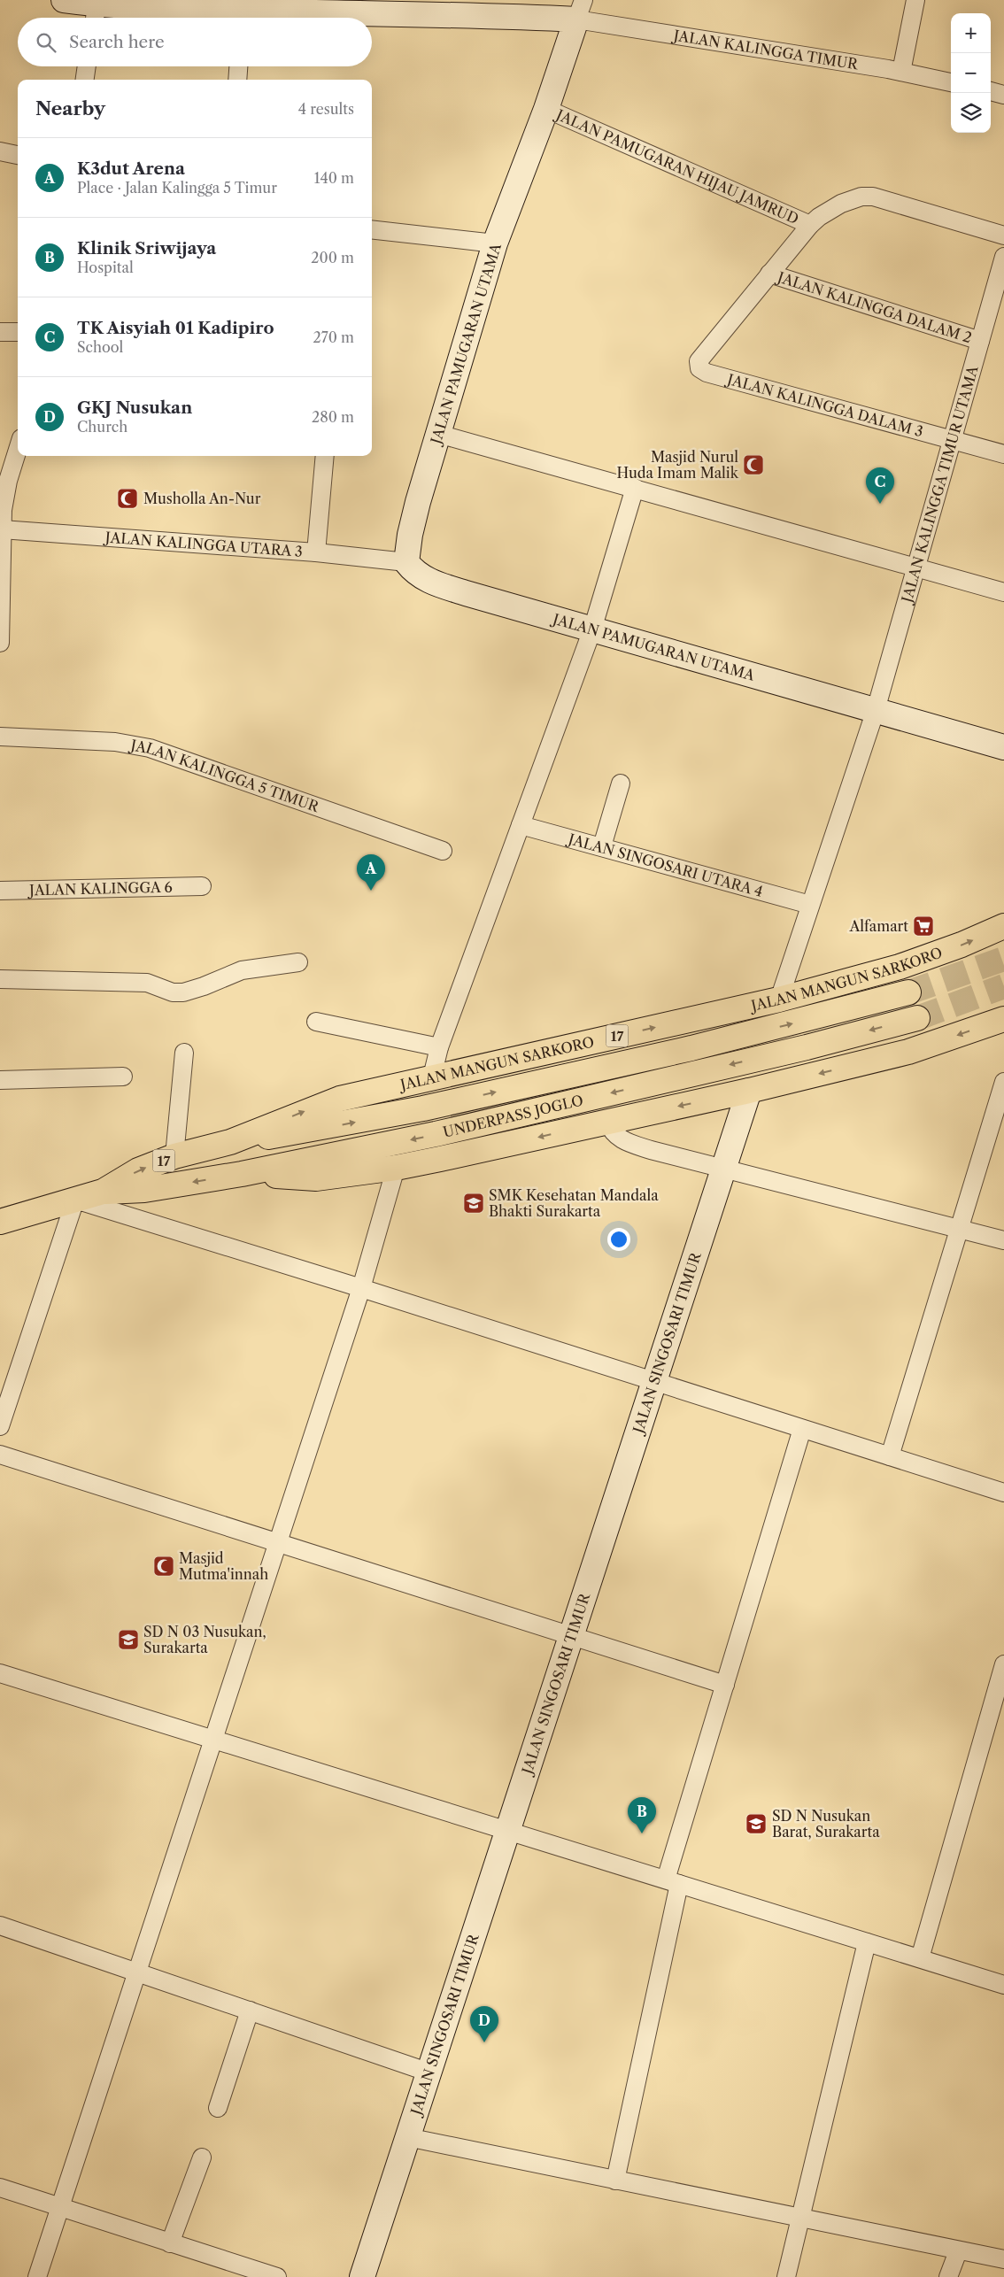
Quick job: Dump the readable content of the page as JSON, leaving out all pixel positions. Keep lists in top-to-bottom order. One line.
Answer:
{"streets":{"highway":["JALAN MANGUN SARKORO","17","UNDERPASS JOGLO"],"street":["JALAN KALINGGA TIMUR","JALAN PAMUGARAN HIJAU JAMRUD","JALAN KALINGGA DALAM 2","JALAN PAMUGARAN UTAMA","JALAN KALINGGA DALAM 3","JALAN KALINGGA TIMUR UTAMA","JALAN KALINGGA UTARA 3","JALAN KALINGGA 5 TIMUR","JALAN SINGOSARI UTARA 4","JALAN KALINGGA 6","JALAN SINGOSARI TIMUR"]},"crossings":[["JALAN KALINGGA TIMUR","JALAN PAMUGARAN UTAMA"],["JALAN PAMUGARAN HIJAU JAMRUD","JALAN PAMUGARAN UTAMA"],["JALAN KALINGGA DALAM 2","JALAN KALINGGA DALAM 3"],["JALAN KALINGGA DALAM 2","JALAN KALINGGA TIMUR UTAMA"],["JALAN PAMUGARAN UTAMA","JALAN KALINGGA TIMUR UTAMA"],["JALAN PAMUGARAN UTAMA","JALAN KALINGGA UTARA 3"],["JALAN KALINGGA DALAM 3","JALAN KALINGGA TIMUR UTAMA"],["JALAN KALINGGA TIMUR UTAMA","JALAN SINGOSARI UTARA 4"],["JALAN KALINGGA TIMUR UTAMA","JALAN MANGUN SARKORO"],["JALAN MANGUN SARKORO","UNDERPASS JOGLO"]],"places":{"mosque":["Masjid Nurul Huda Imam Malik","Musholla An-Nur","Masjid Mutma'innah"],"supermarket":["Alfamart"],"school or university":["SMK Kesehatan Mandala Bhakti Surakarta","SD N 03 Nusukan, Surakarta","SD N Nusukan Barat, Surakarta"]},"page":{"map_buttons":["+","−"],"search":"Search here","heading":["Nearby","4 results"],"list":[{"mark":"A","name":"K3dut Arena","note":"Place · Jalan Kalingga 5 Timur","value":"140 m"},{"mark":"B","name":"Klinik Sriwijaya","note":"Hospital","value":"200 m"},{"mark":"C","name":"TK Aisyiah 01 Kadipiro","note":"School","value":"270 m"},{"mark":"D","name":"GKJ Nusukan","note":"Church","value":"280 m"}],"pins":["C","A","B","D"]}}
